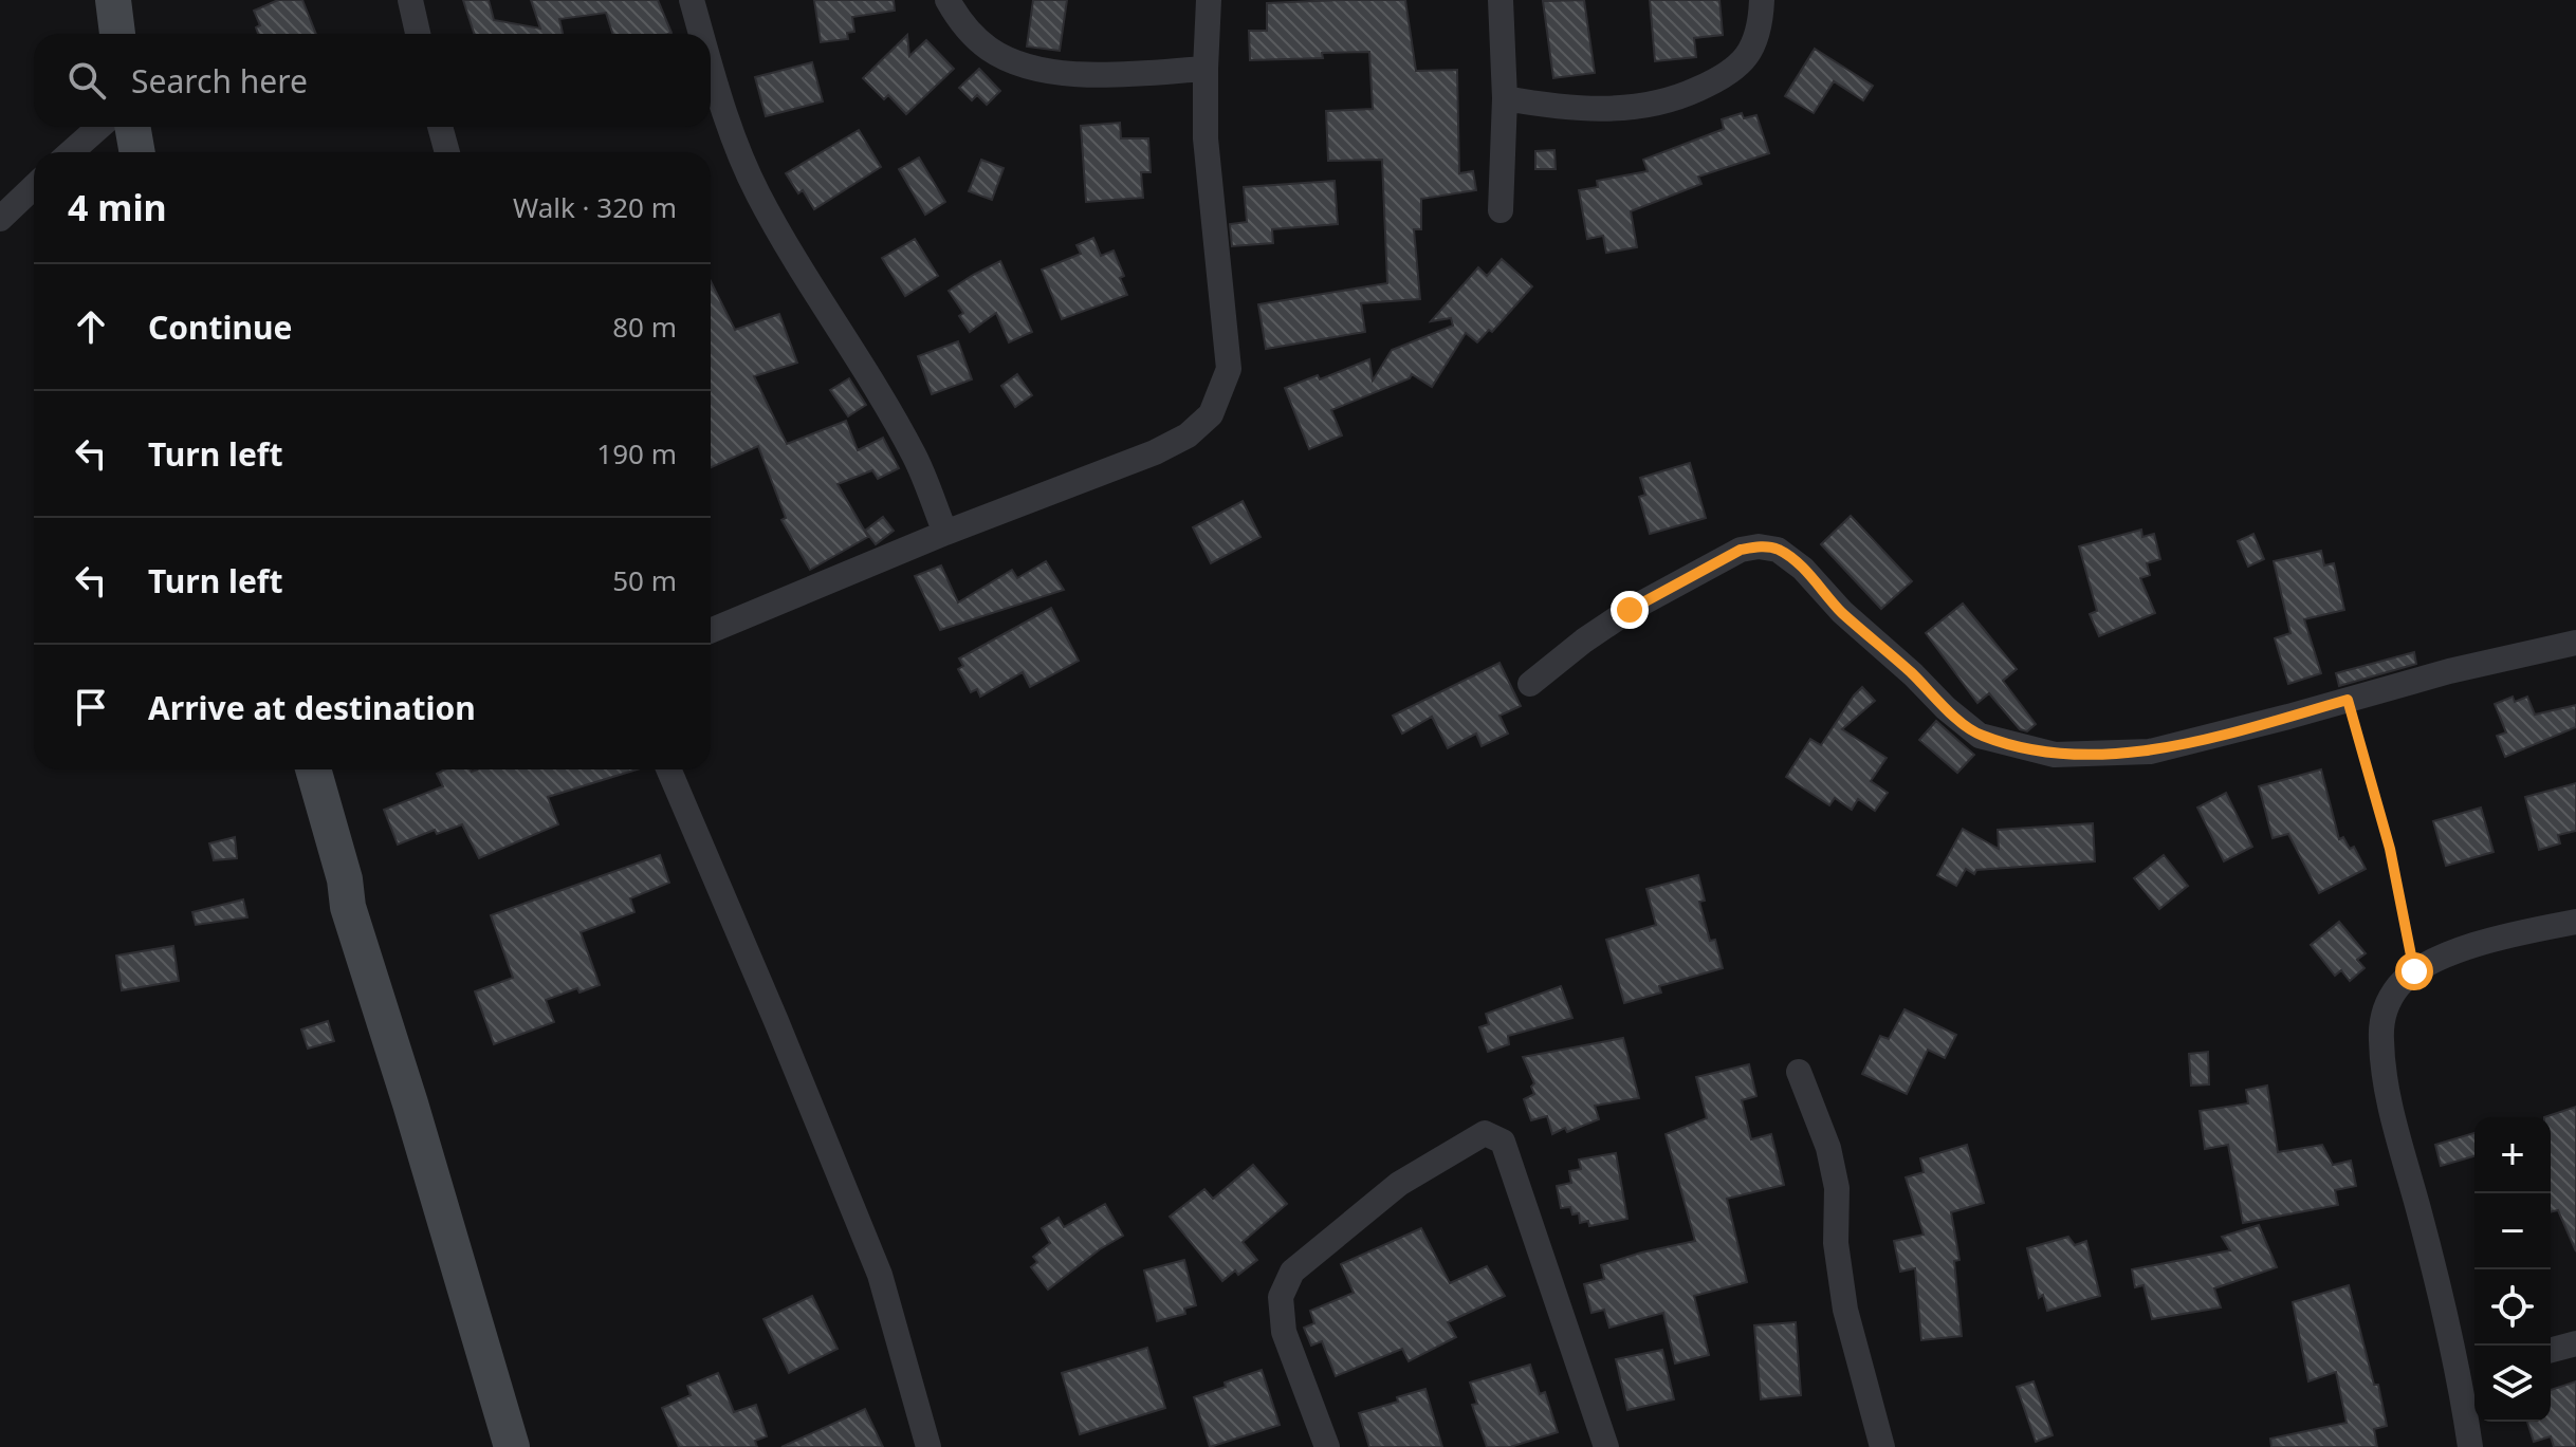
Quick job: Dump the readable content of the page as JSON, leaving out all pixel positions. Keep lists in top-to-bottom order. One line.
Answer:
{"page":{"search":"Search here","heading":["4 min","Walk · 320 m"],"list":[["Continue","80 m"],["Turn left","190 m"],["Turn left","50 m"],"Arrive at destination"],"map_buttons":["+","−"]}}
